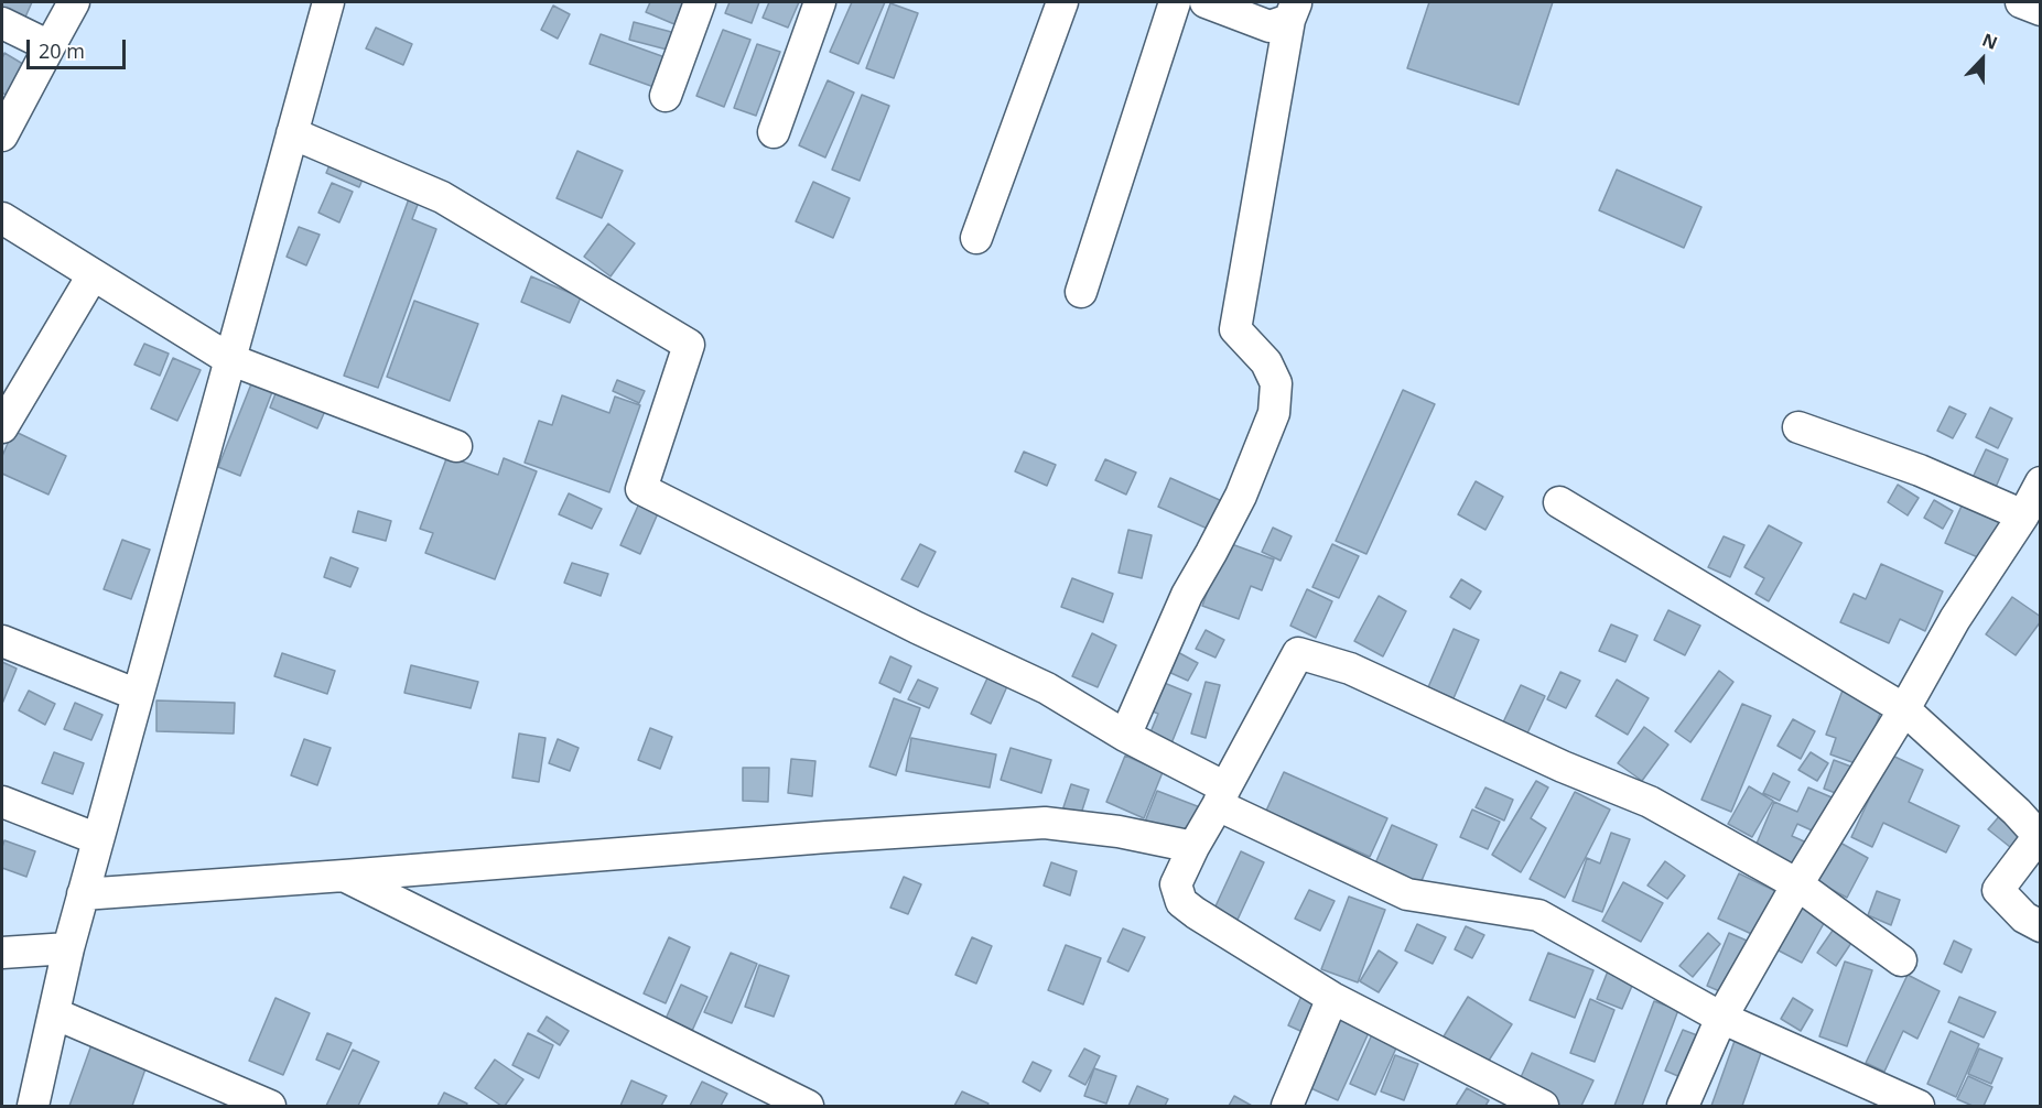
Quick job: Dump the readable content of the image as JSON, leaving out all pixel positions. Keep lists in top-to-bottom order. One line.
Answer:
{"scale_bar":"20 m","north":"top"}
